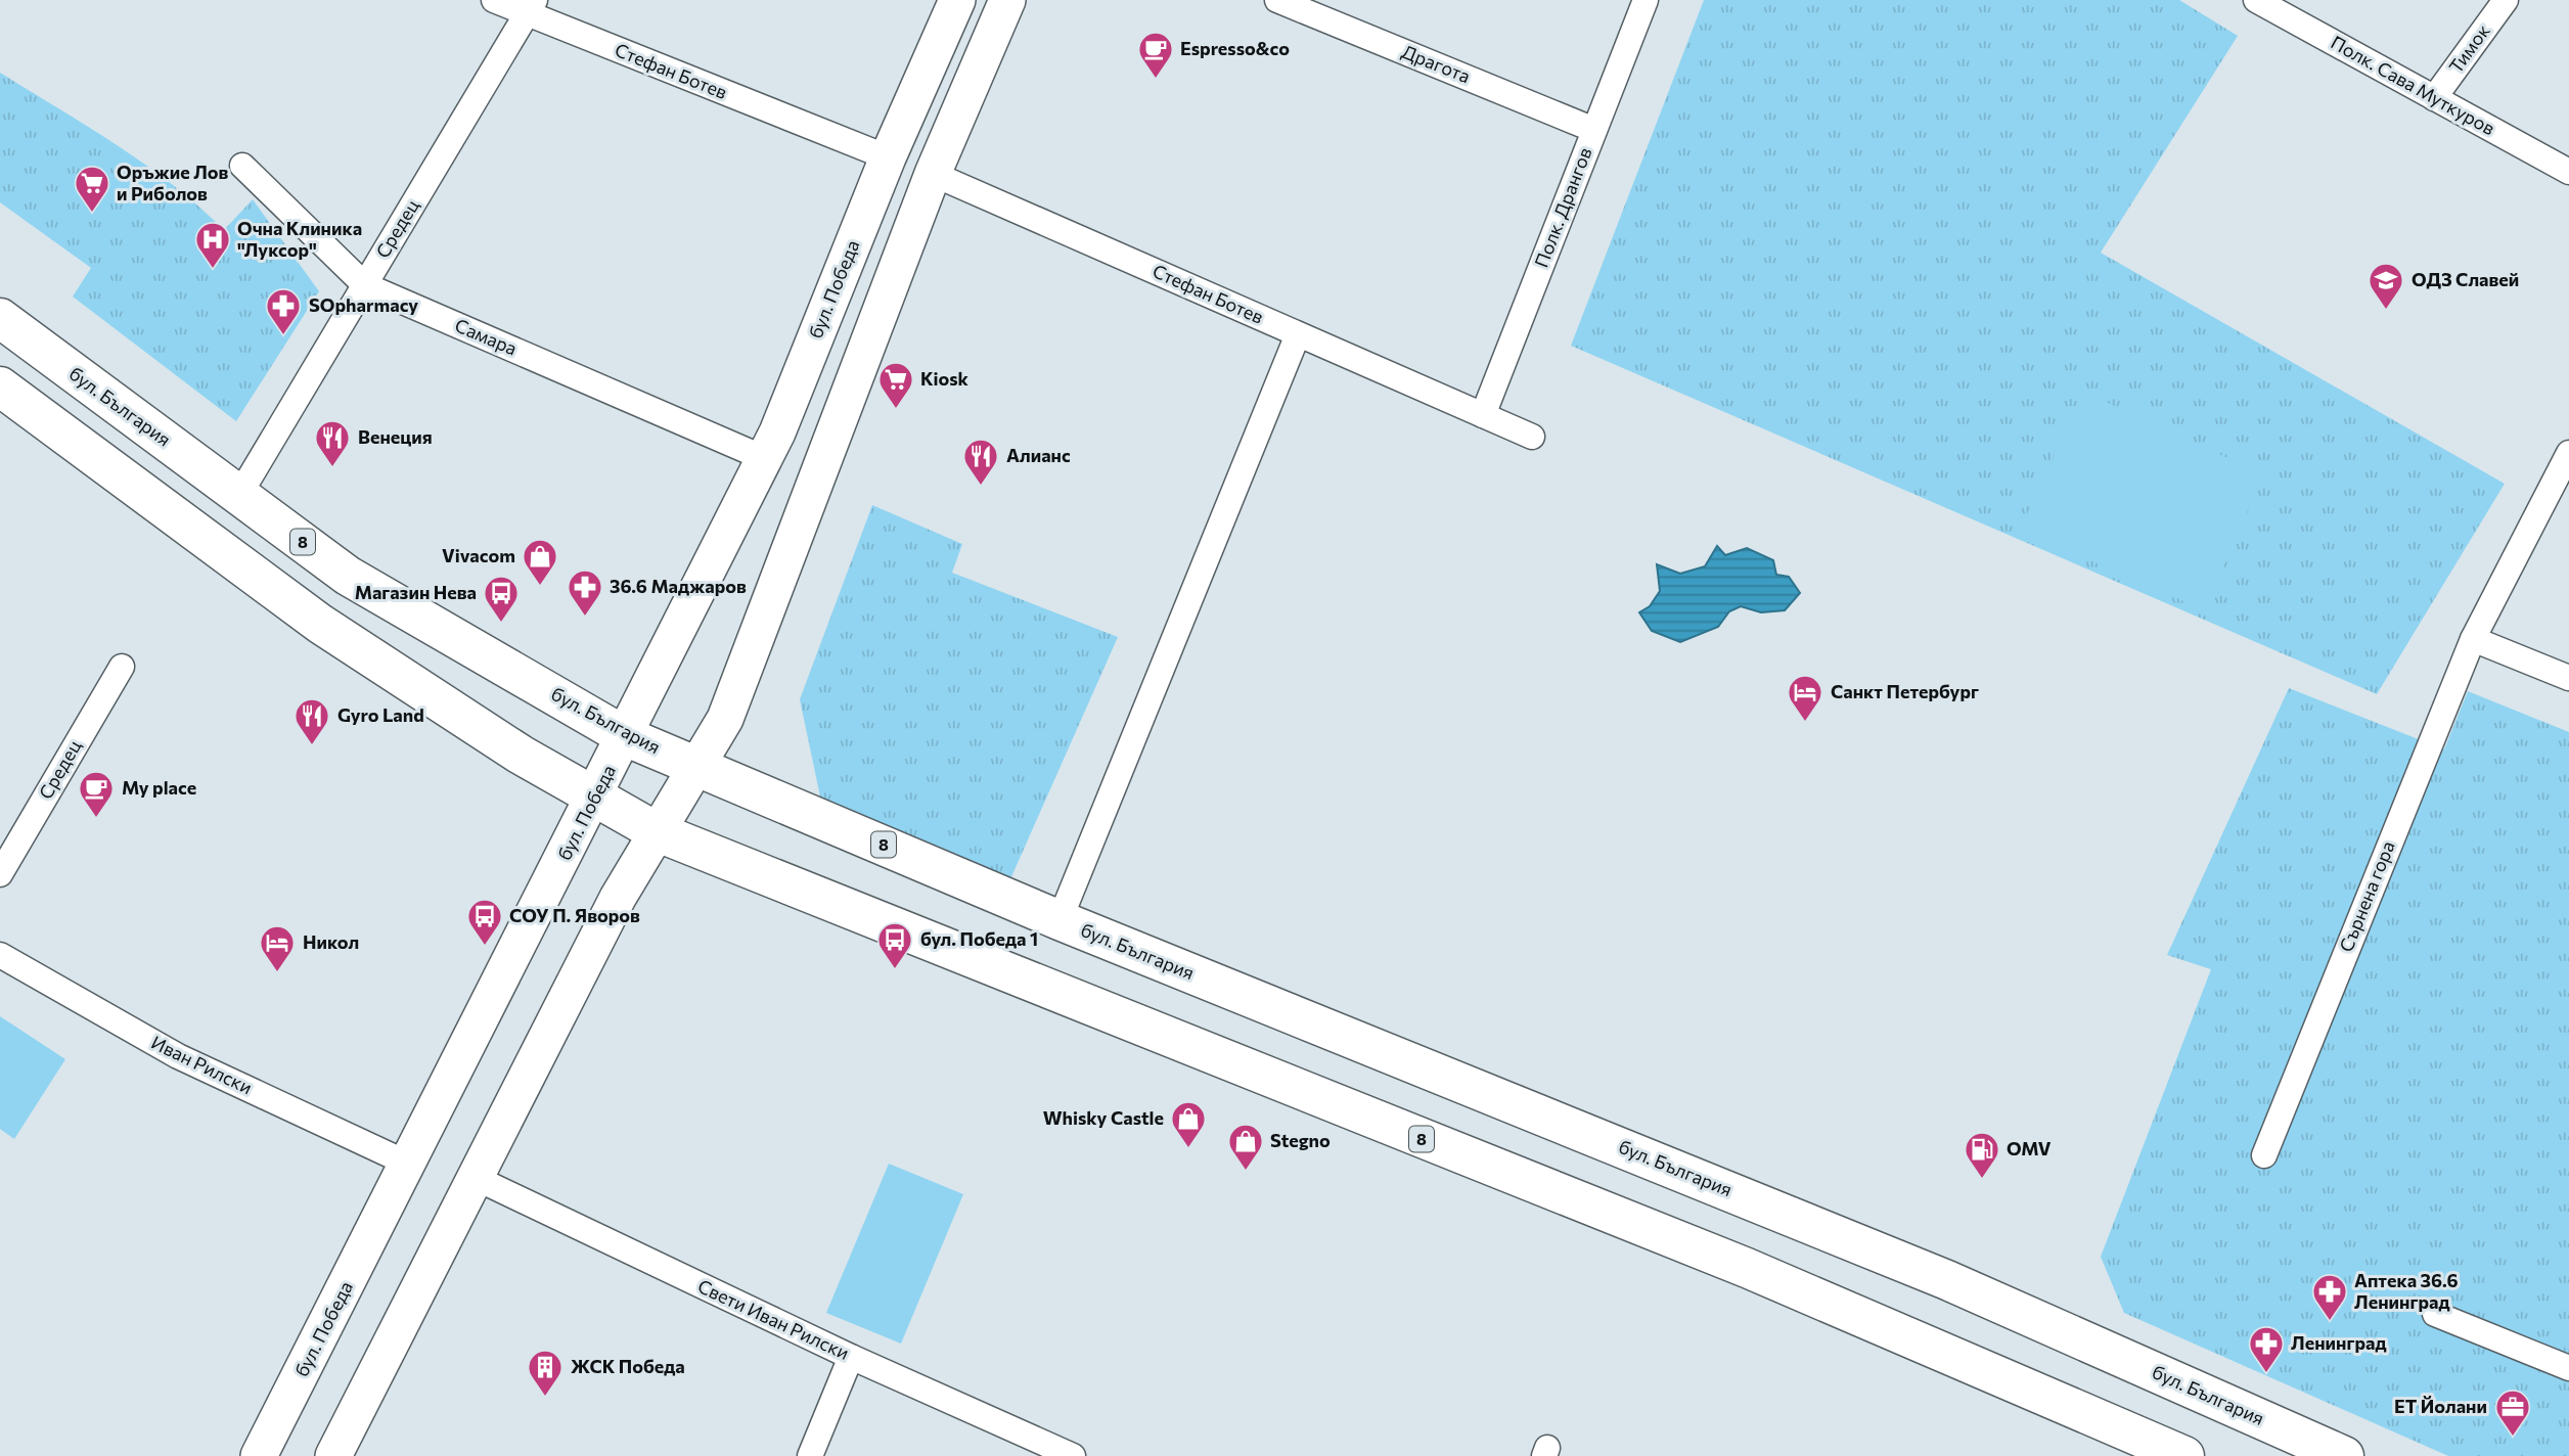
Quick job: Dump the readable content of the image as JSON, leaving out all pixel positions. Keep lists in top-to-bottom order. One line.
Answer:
{"streets":{"main road":["бул. Победа","бул. България","8"],"street":["Тимок","Драгота","Стефан Ботев","Полк. Сава Муткуров","Полк. Дрангов","Средец","Самара","Сърнена гора","Иван Рилски","Свети Иван Рилски"]},"crossings":[["Тимок","Полк. Сава Муткуров"],["Драгота","Полк. Дрангов"],["Стефан Ботев","Полк. Дрангов"],["Стефан Ботев","Средец"],["Стефан Ботев","бул. Победа"],["Средец","Самара"],["Средец","бул. България"],["бул. Победа","Самара"],["бул. Победа","бул. България"],["бул. Победа","8"],["бул. Победа","Иван Рилски"]],"places":{"cafe":["Espresso&co","My place"],"supermarket":["Оръжие Лов и Риболов","Kiosk"],"hospital":["Очна Клиника \"Луксор\""],"school or university":["ОДЗ Славей"],"pharmacy":["SOpharmacy","36.6 Маджаров","Аптека 36.6 Ленинград","Ленинград"],"restaurant":["Венеция","Алианс","Gyro Land"],"shop":["Vivacom","Whisky Castle","Stegno"],"bus stop":["Магазин Нева","СОУ П. Яворов","бул. Победа 1"],"hotel":["Санкт Петербург","Никол"],"fuel station":["OMV"],"building":["ЖСК Победа"],"office":["ЕТ Йолани"]}}
